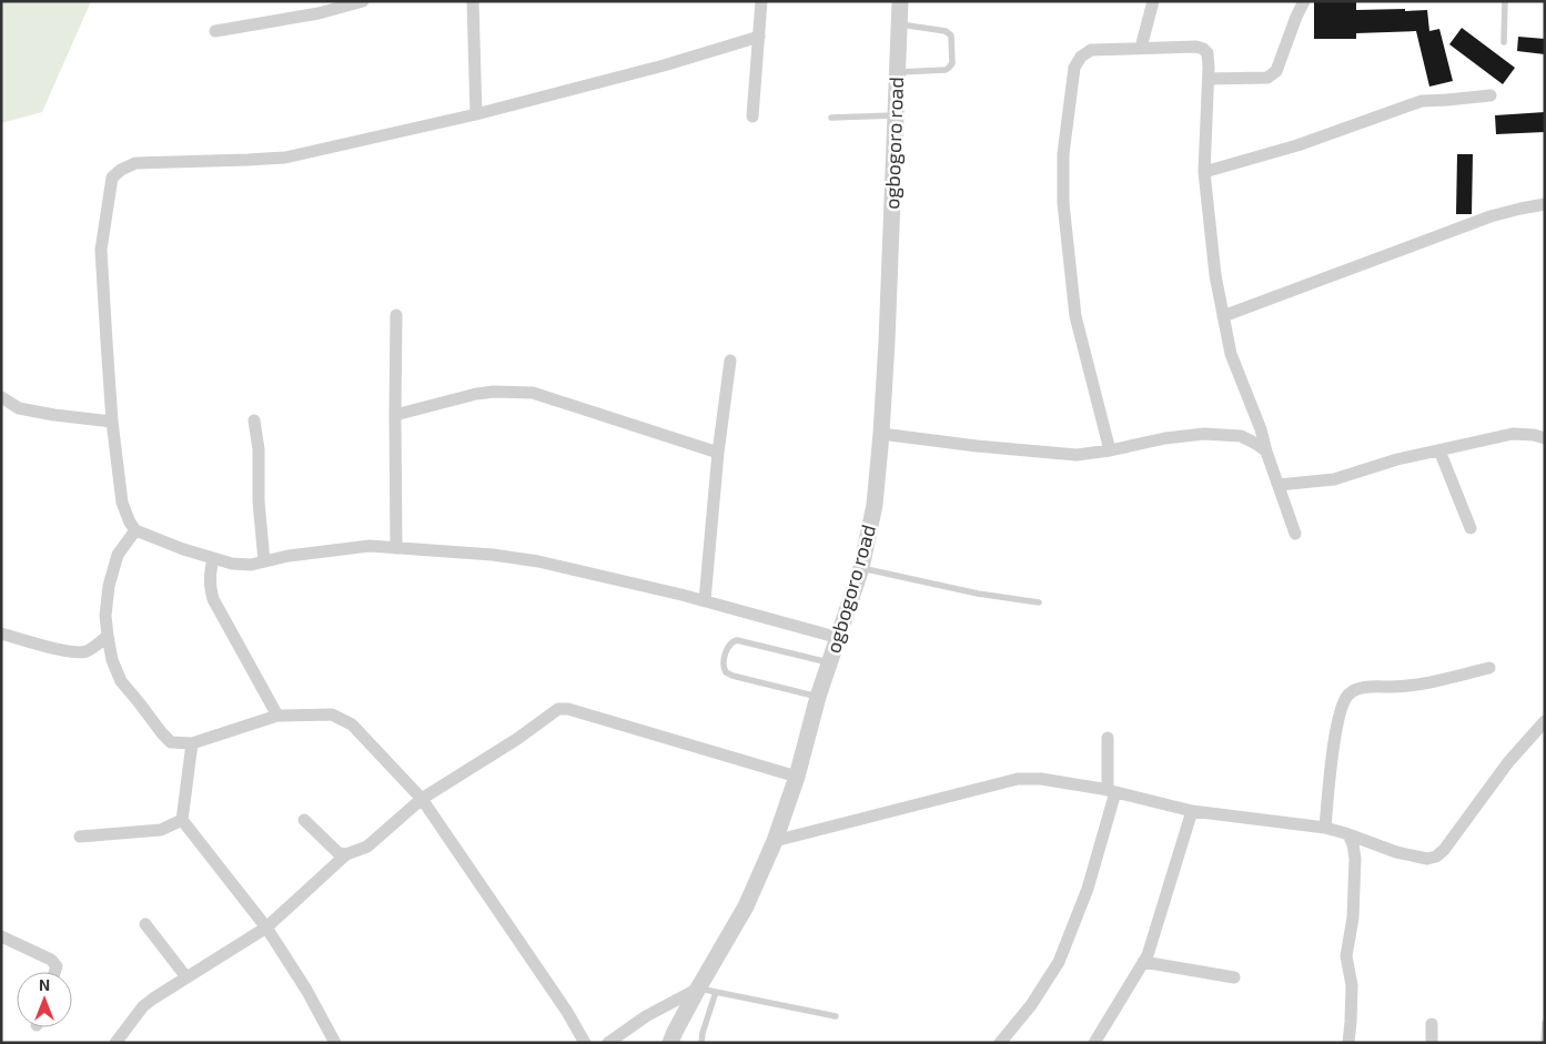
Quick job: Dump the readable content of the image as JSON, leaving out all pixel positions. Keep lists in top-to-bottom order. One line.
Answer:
{"streets":{"street":["ogbogoro road"]},"north":"top"}
